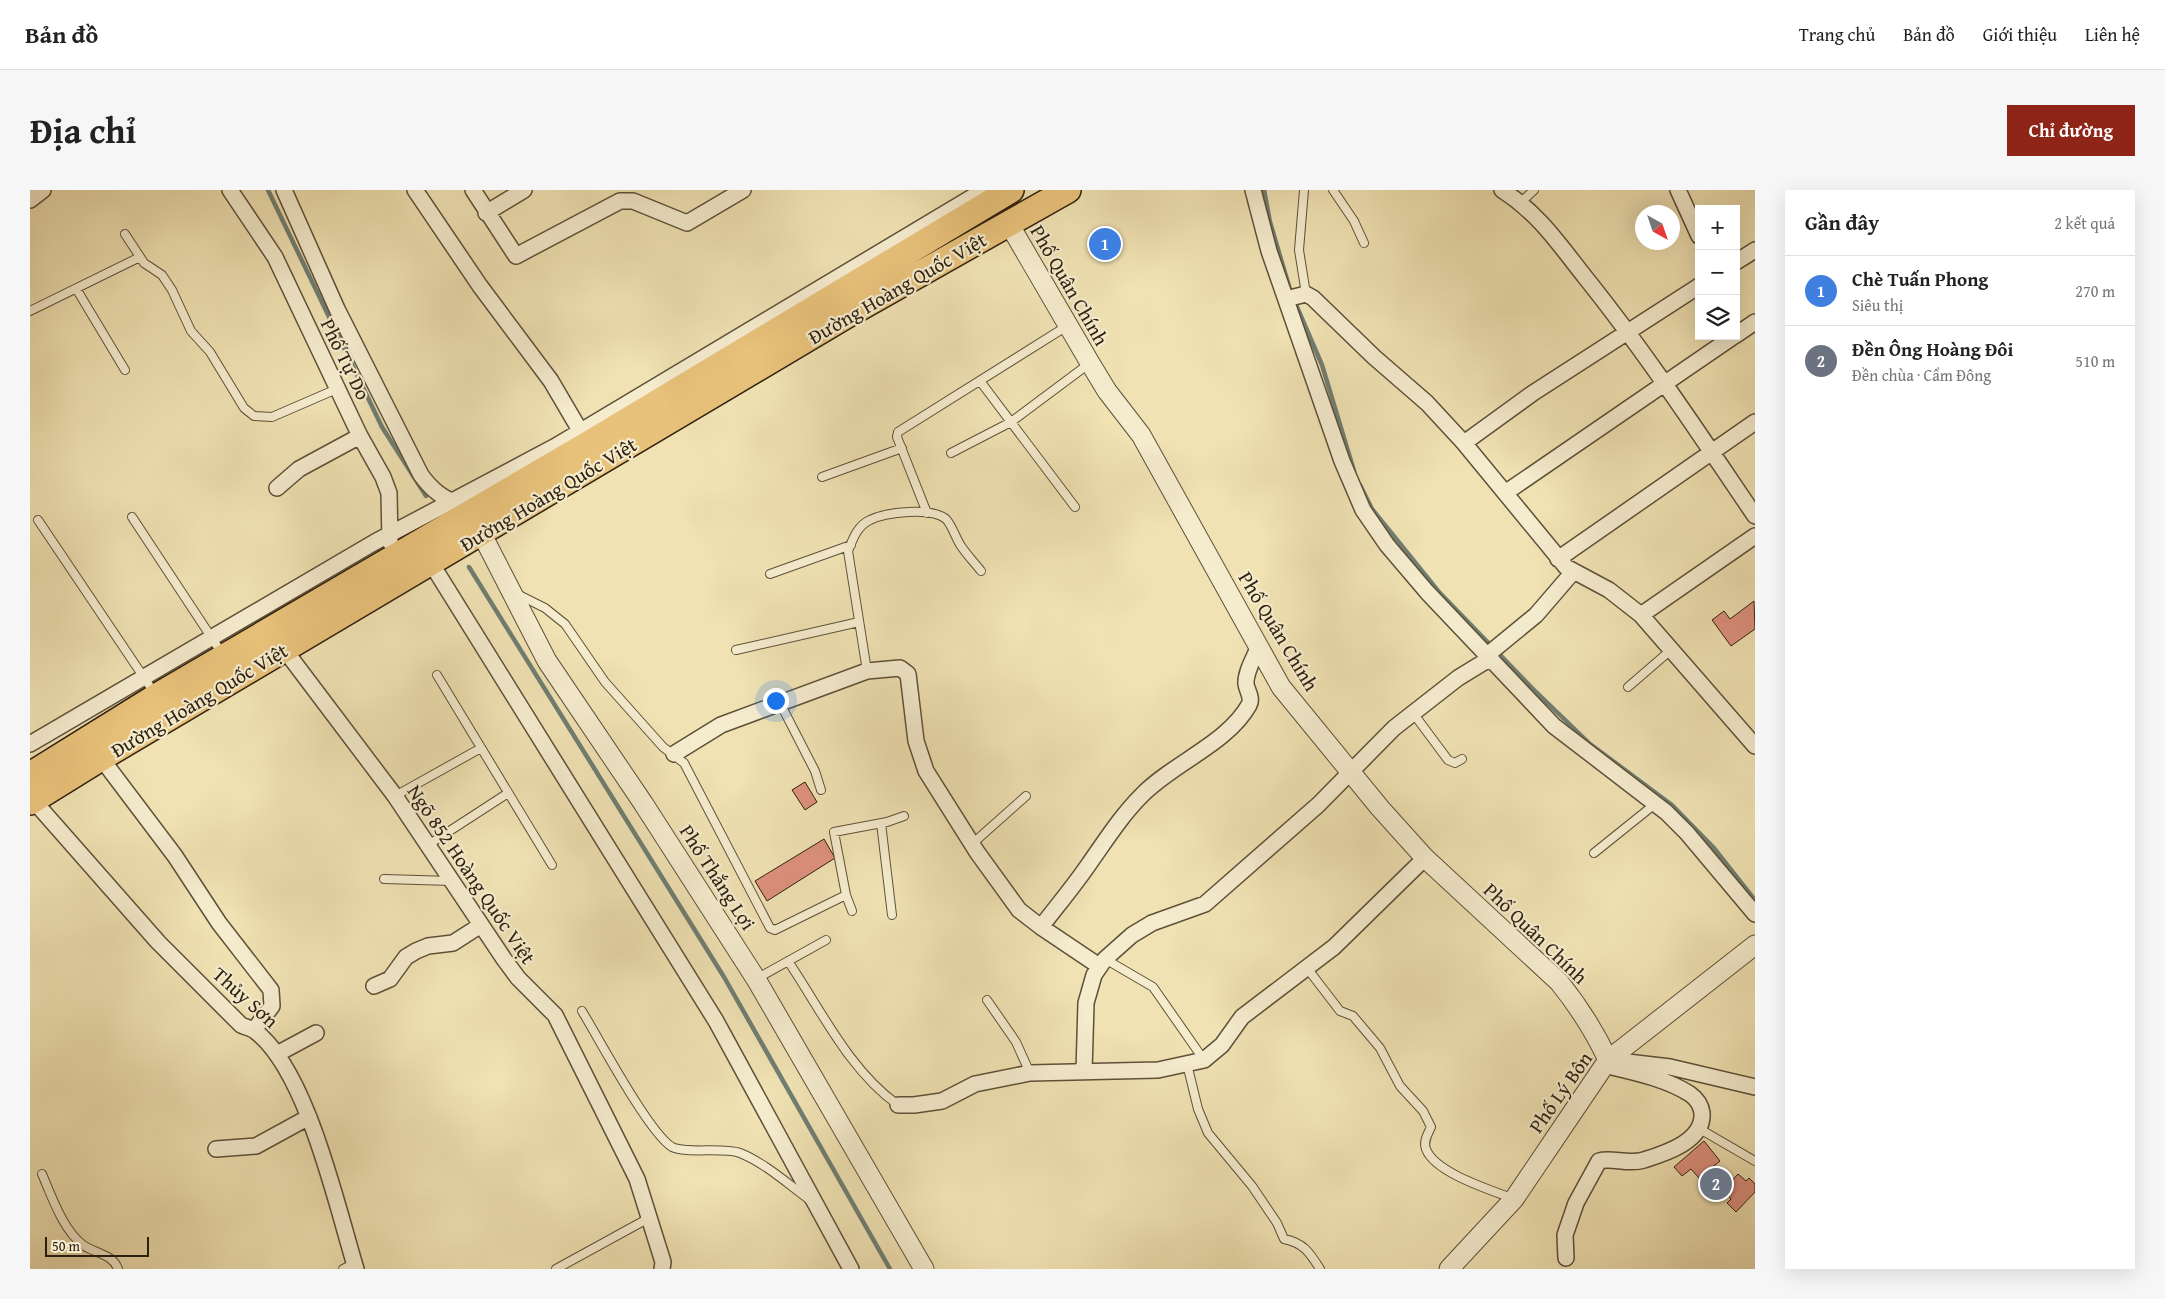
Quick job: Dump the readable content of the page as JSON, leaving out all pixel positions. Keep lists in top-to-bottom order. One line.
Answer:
{"streets":{"highway":["Đường Hoàng Quốc Việt"],"street":["Phố Quân Chính","Phố Tự Do","Ngõ 852 Hoàng Quốc Việt","Phố Thắng Lợi","Thủy Sơn","Phố Lý Bôn"]},"crossings":[["Phố Quân Chính","Đường Hoàng Quốc Việt"],["Phố Quân Chính","Phố Lý Bôn"],["Đường Hoàng Quốc Việt","Phố Tự Do"],["Đường Hoàng Quốc Việt","Ngõ 852 Hoàng Quốc Việt"],["Đường Hoàng Quốc Việt","Phố Thắng Lợi"],["Đường Hoàng Quốc Việt","Thủy Sơn"]],"scale_bar":"50 m","north":"bottom right","page":{"header":"Bản đồ","nav":["Trang chủ","Bản đồ","Giới thiệu","Liên hệ"],"title":"Địa chỉ","buttons":"Chỉ đường","heading":["Gần đây","2 kết quả"],"map_buttons":["+","−"],"pins":["1","2"],"list":[{"mark":"1","name":"Chè Tuấn Phong","note":"Siêu thị","value":"270 m"},{"mark":"2","name":"Đền Ông Hoàng Đôi","note":"Đền chùa · Cẩm Đông","value":"510 m"}],"scale":"50 m"}}
